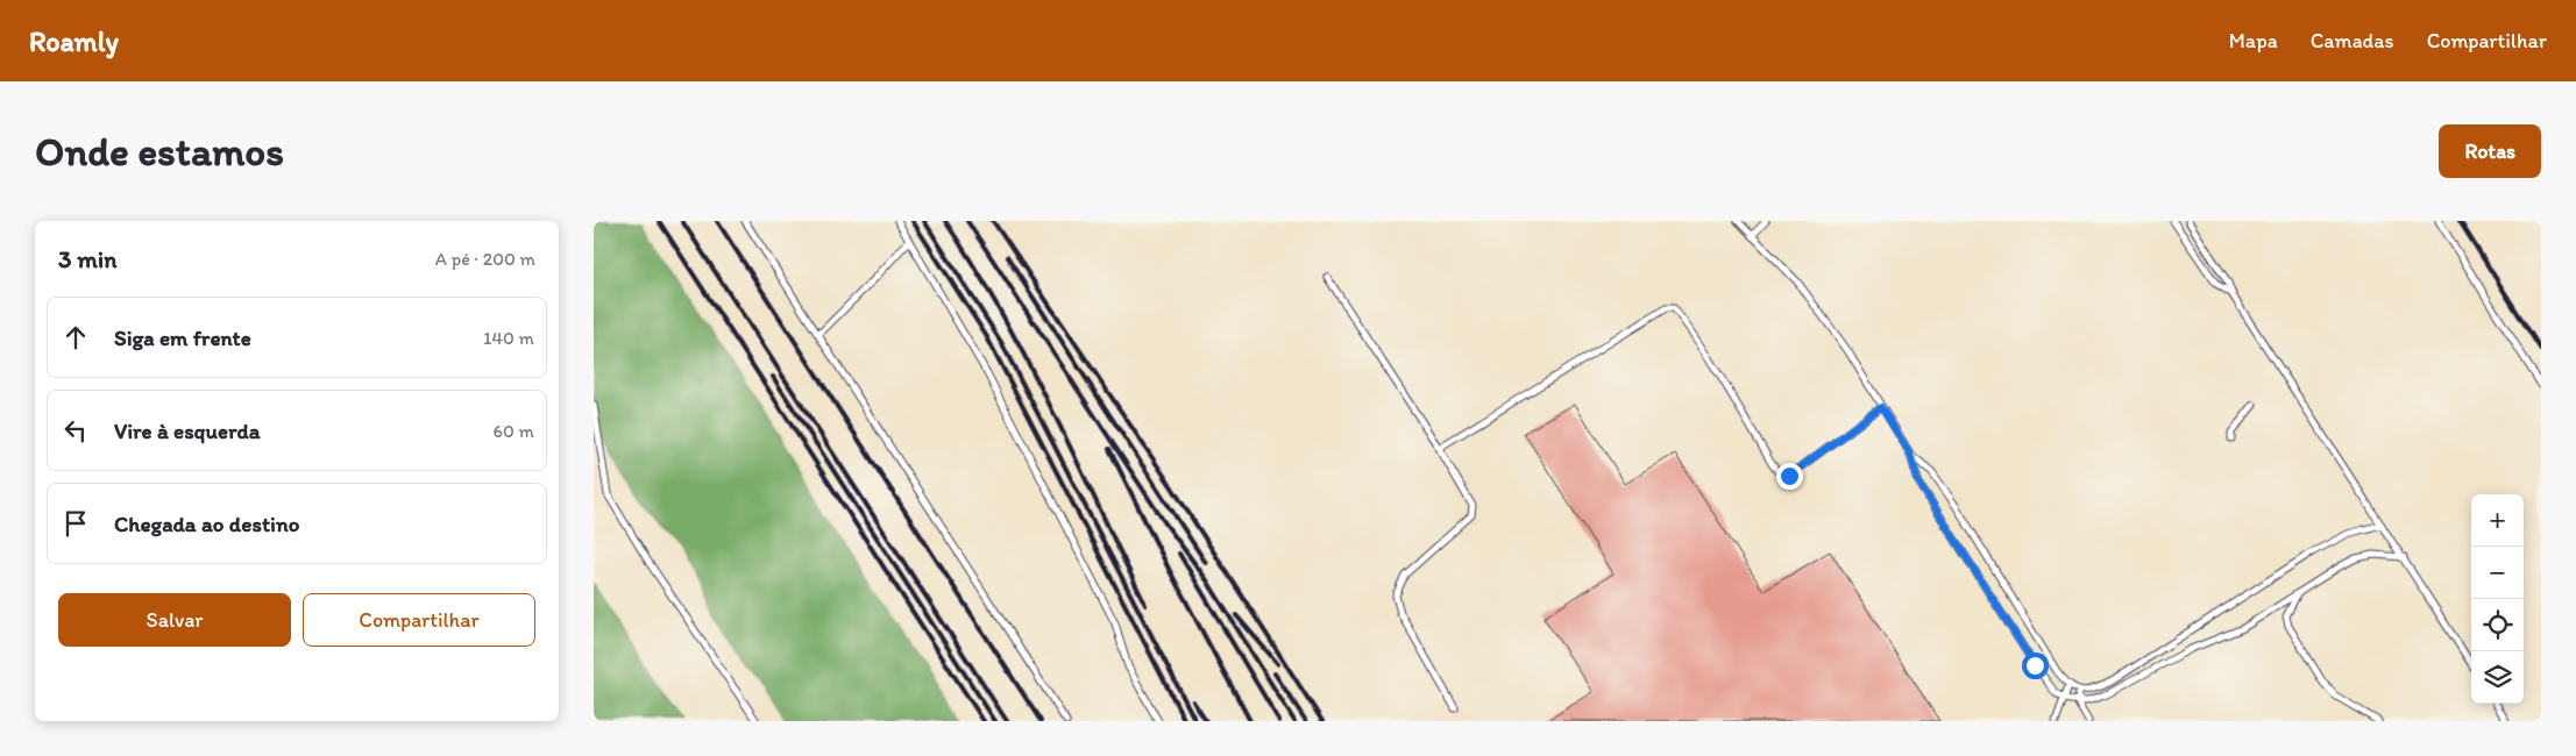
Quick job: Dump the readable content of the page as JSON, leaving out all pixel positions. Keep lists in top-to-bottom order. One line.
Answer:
{"page":{"header":"Roamly","nav":["Mapa","Camadas","Compartilhar"],"buttons":["Rotas",["Salvar","Compartilhar"]],"title":"Onde estamos","heading":["3 min","A pé · 200 m"],"list":[["Siga em frente","140 m"],["Vire à esquerda","60 m"],"Chegada ao destino"],"map_buttons":["+","−"]}}
